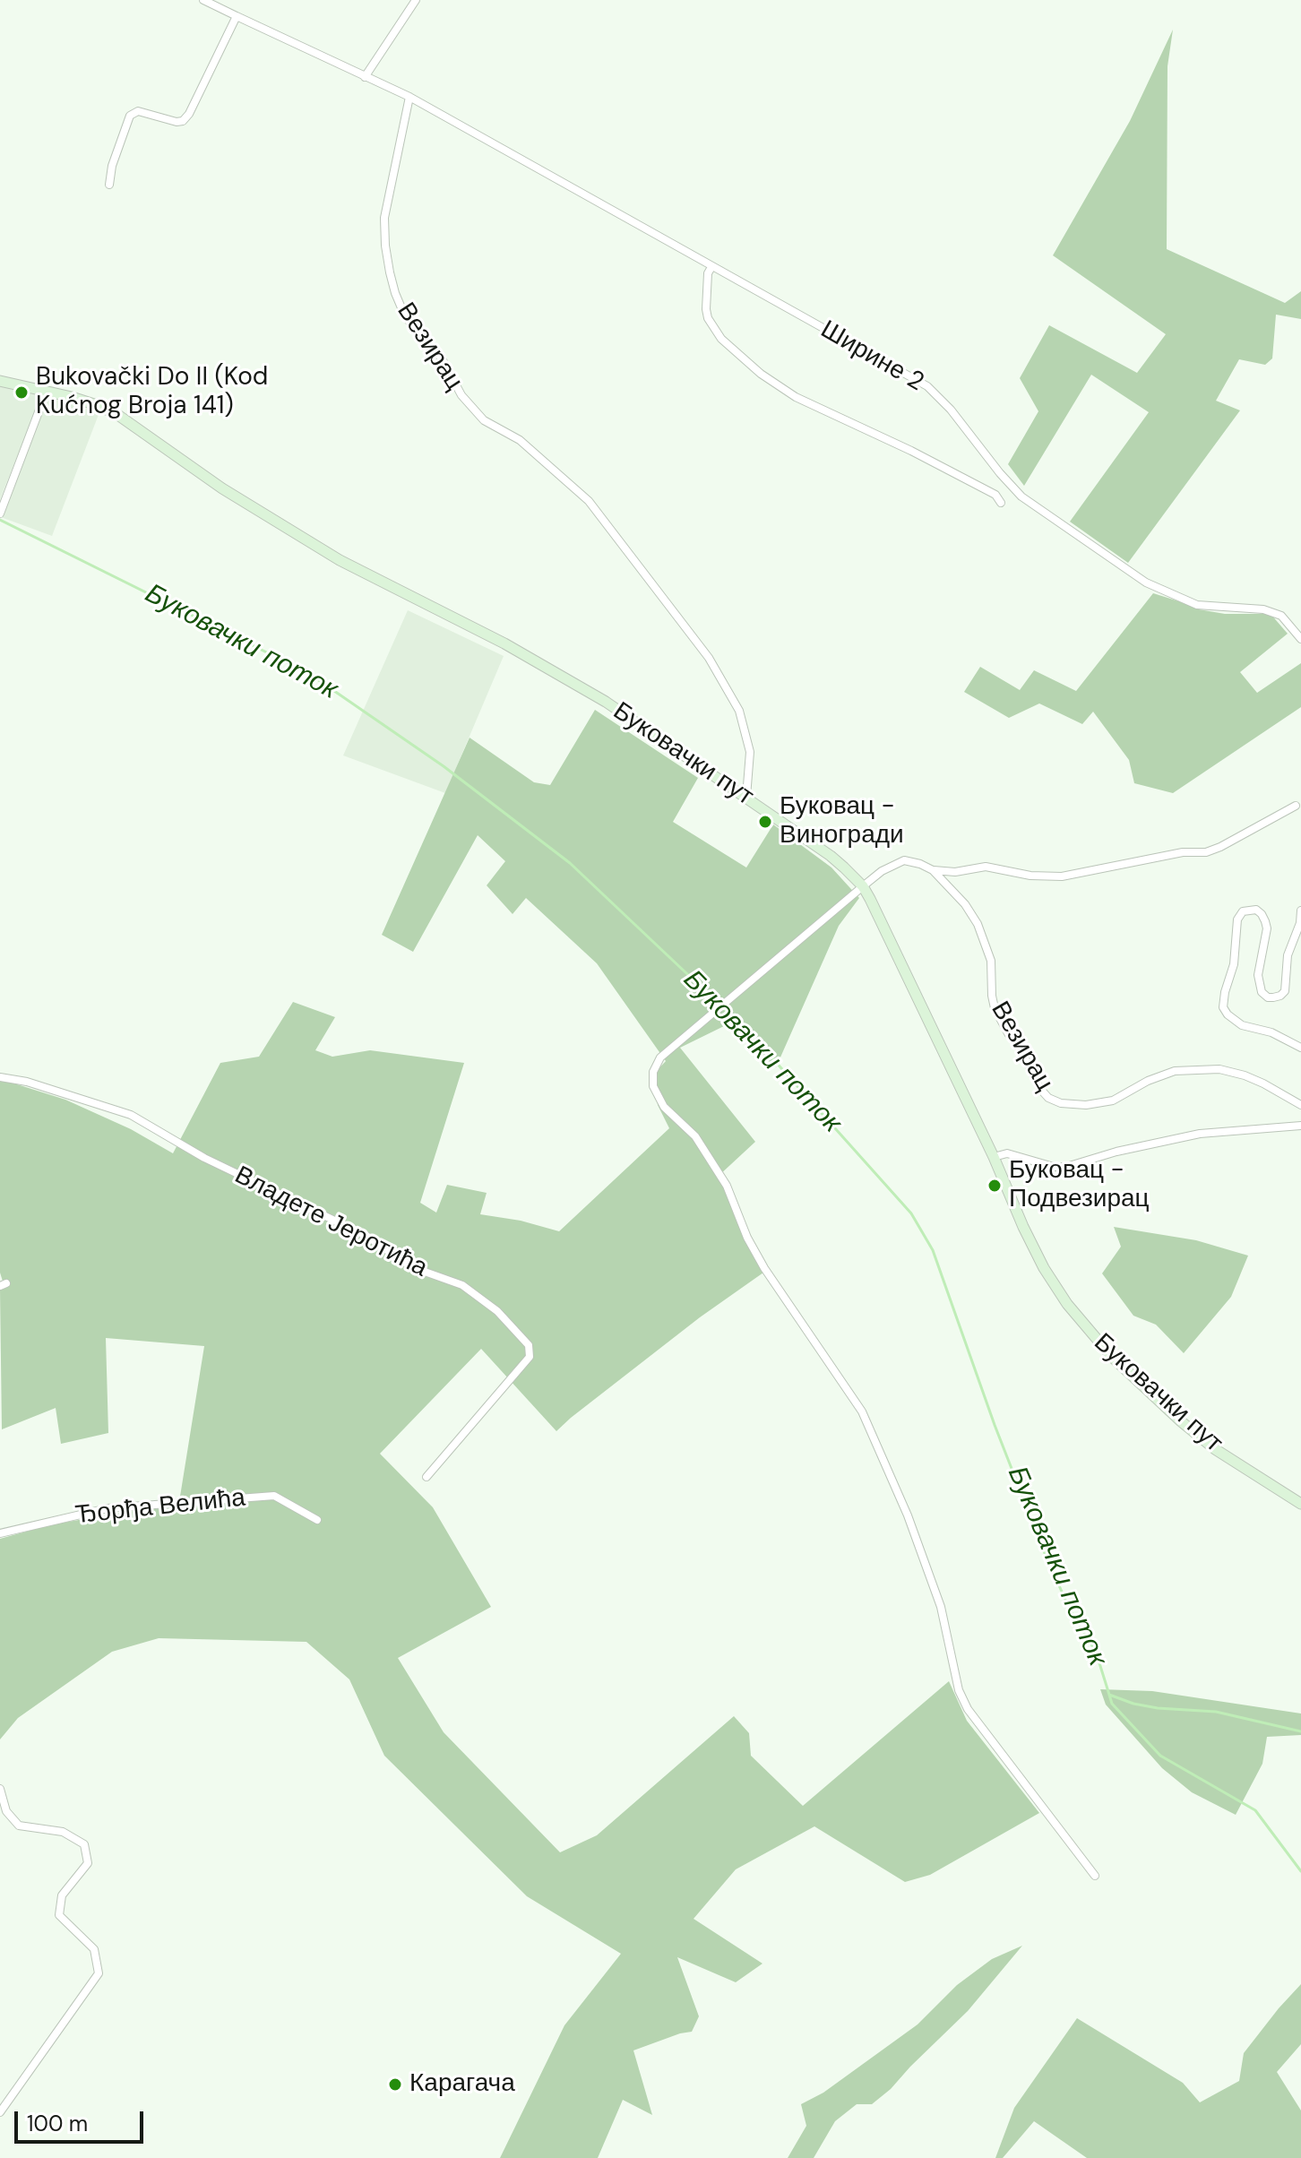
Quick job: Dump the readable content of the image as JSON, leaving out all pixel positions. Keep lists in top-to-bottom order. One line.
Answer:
{"streets":{"street":["Везирац","Ширине 2","Буковачки пут","Владете Јеротића","Ђорђа Велића"]},"crossings":[["Везирац","Ширине 2"],["Везирац","Буковачки пут"]],"water":["Буковачки поток"],"places":["Bukovački Do II (Kod Kućnog Broja 141)","Буковац - Виногради","Буковац - Подвезирац","Карагача"],"scale_bar":"100 m"}
